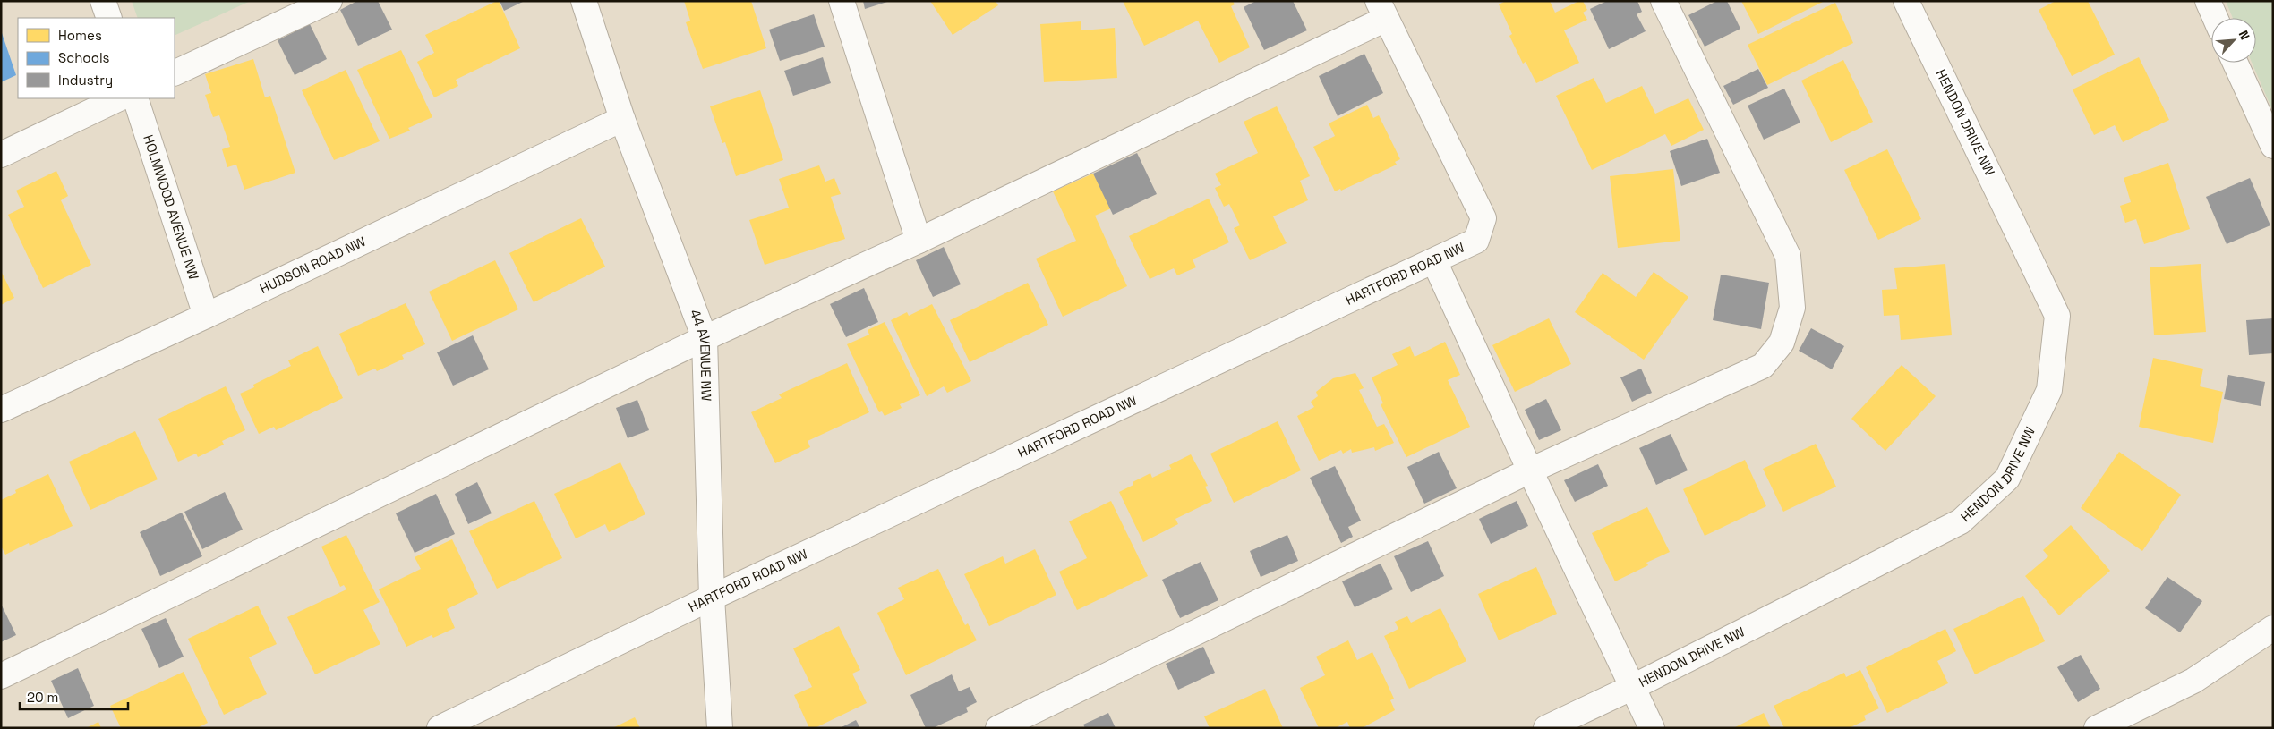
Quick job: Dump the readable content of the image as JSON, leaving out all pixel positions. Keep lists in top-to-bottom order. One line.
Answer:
{"streets":{"street":["HENDON DRIVE NW","HOLMWOOD AVENUE NW","HUDSON ROAD NW","HARTFORD ROAD NW","44 AVENUE NW"]},"crossings":[["HOLMWOOD AVENUE NW","HUDSON ROAD NW"],["HUDSON ROAD NW","44 AVENUE NW"],["HARTFORD ROAD NW","44 AVENUE NW"]],"legend":["Homes","Schools","Industry"],"scale_bar":"20 m","north":"top right"}
